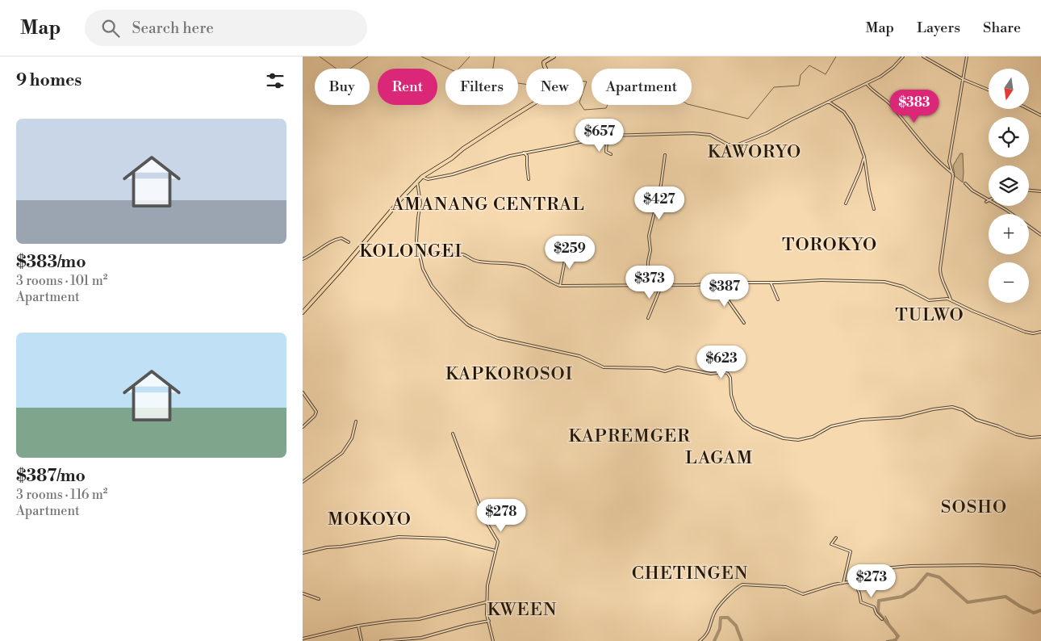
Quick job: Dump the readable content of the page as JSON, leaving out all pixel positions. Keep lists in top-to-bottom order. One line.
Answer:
{"districts":["KAWORYO","AMANANG CENTRAL","TOROKYO","KOLONGEI","TULWO","KAPKOROSOI","KAPREMGER","LAGAM","SOSHO","MOKOYO","CHETINGEN","KWEEN"],"north":"bottom","page":{"header":"Map","search":"Search here","nav":["Map","Layers","Share"],"heading":"9 homes","map_buttons":["+","−"],"chip":["Buy","Rent","Filters","New","Apartment"],"price":["$383","$657","$427","$259","$373","$387","$623","$278","$273"],"list":[{"name":"$383/mo","note":"3 rooms · 101 m² · Apartment"},{"name":"$387/mo","note":"3 rooms · 116 m² · Apartment"}]}}
